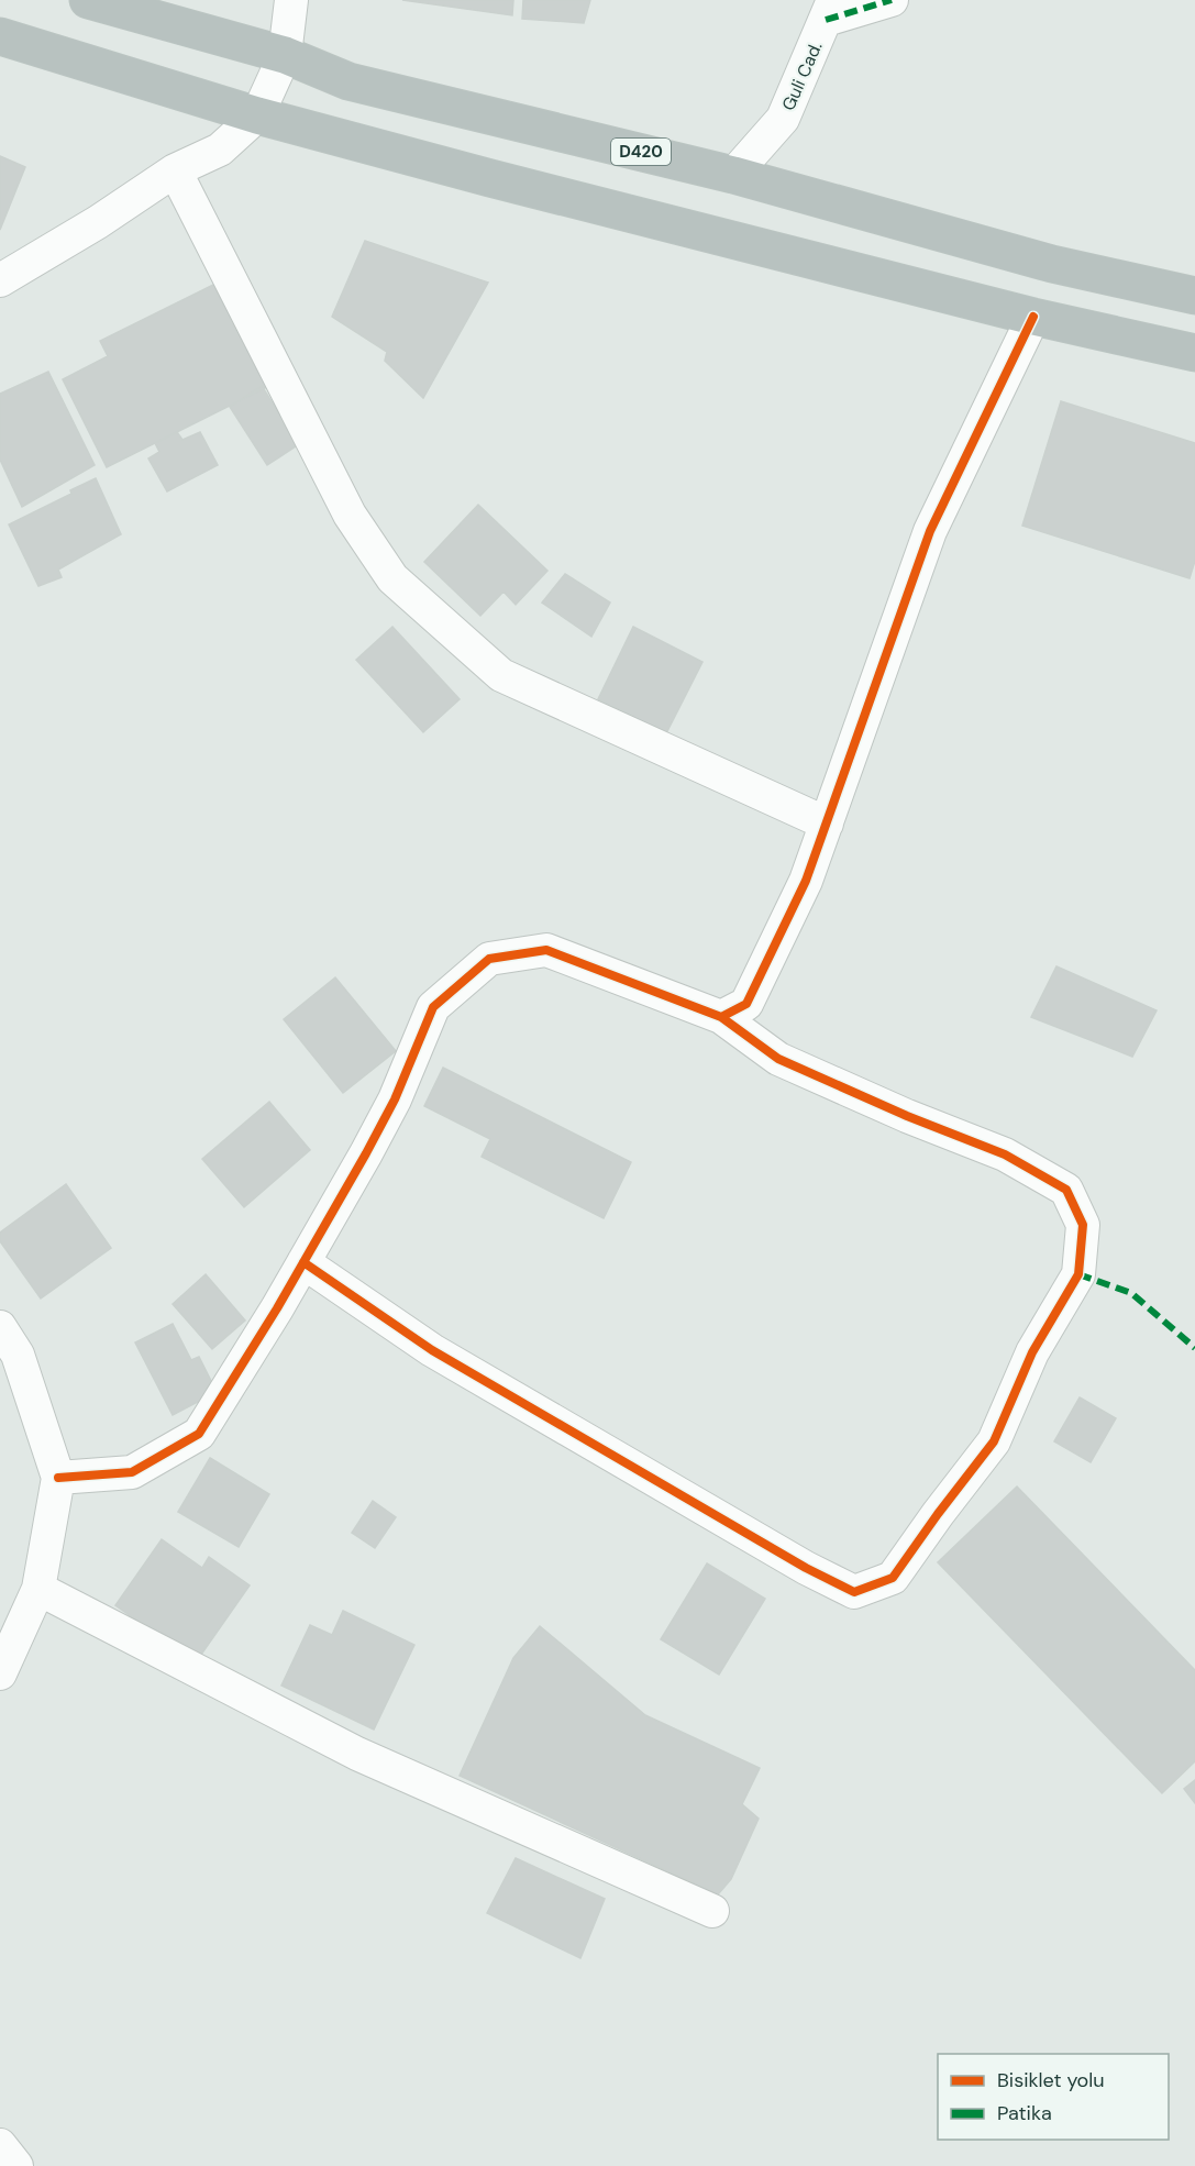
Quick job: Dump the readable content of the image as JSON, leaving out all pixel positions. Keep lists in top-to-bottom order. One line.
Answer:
{"streets":{"highway":["D420"],"street":["Guli Cad."]},"crossings":[["Guli Cad.","D420"]],"legend":["Bisiklet yolu","Patika"]}
